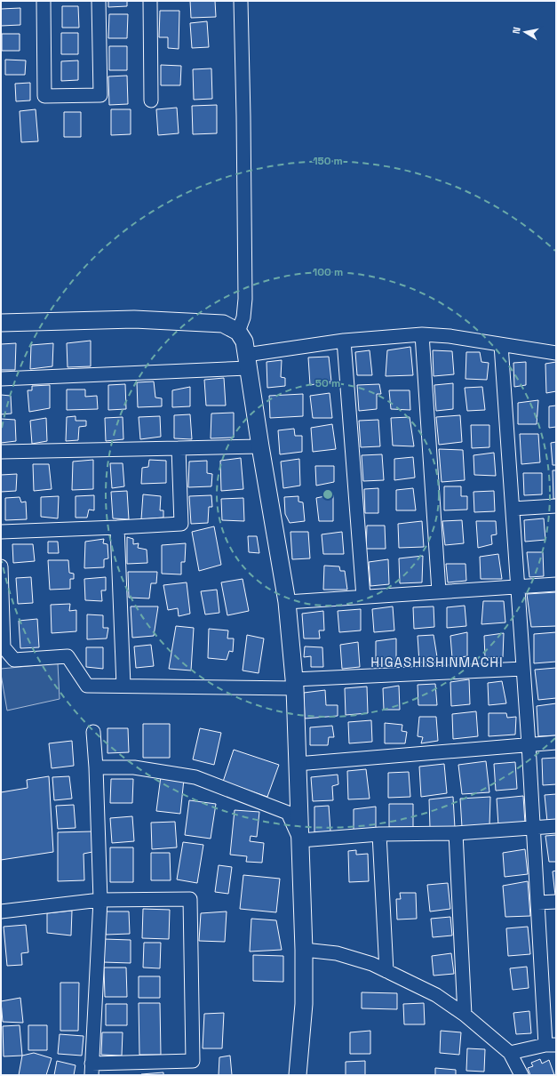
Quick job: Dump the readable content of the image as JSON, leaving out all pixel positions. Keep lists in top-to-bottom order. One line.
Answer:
{"districts":["HIGASHISHINMACHI"],"north":"left","rings":["150 m","100 m","50 m"]}
